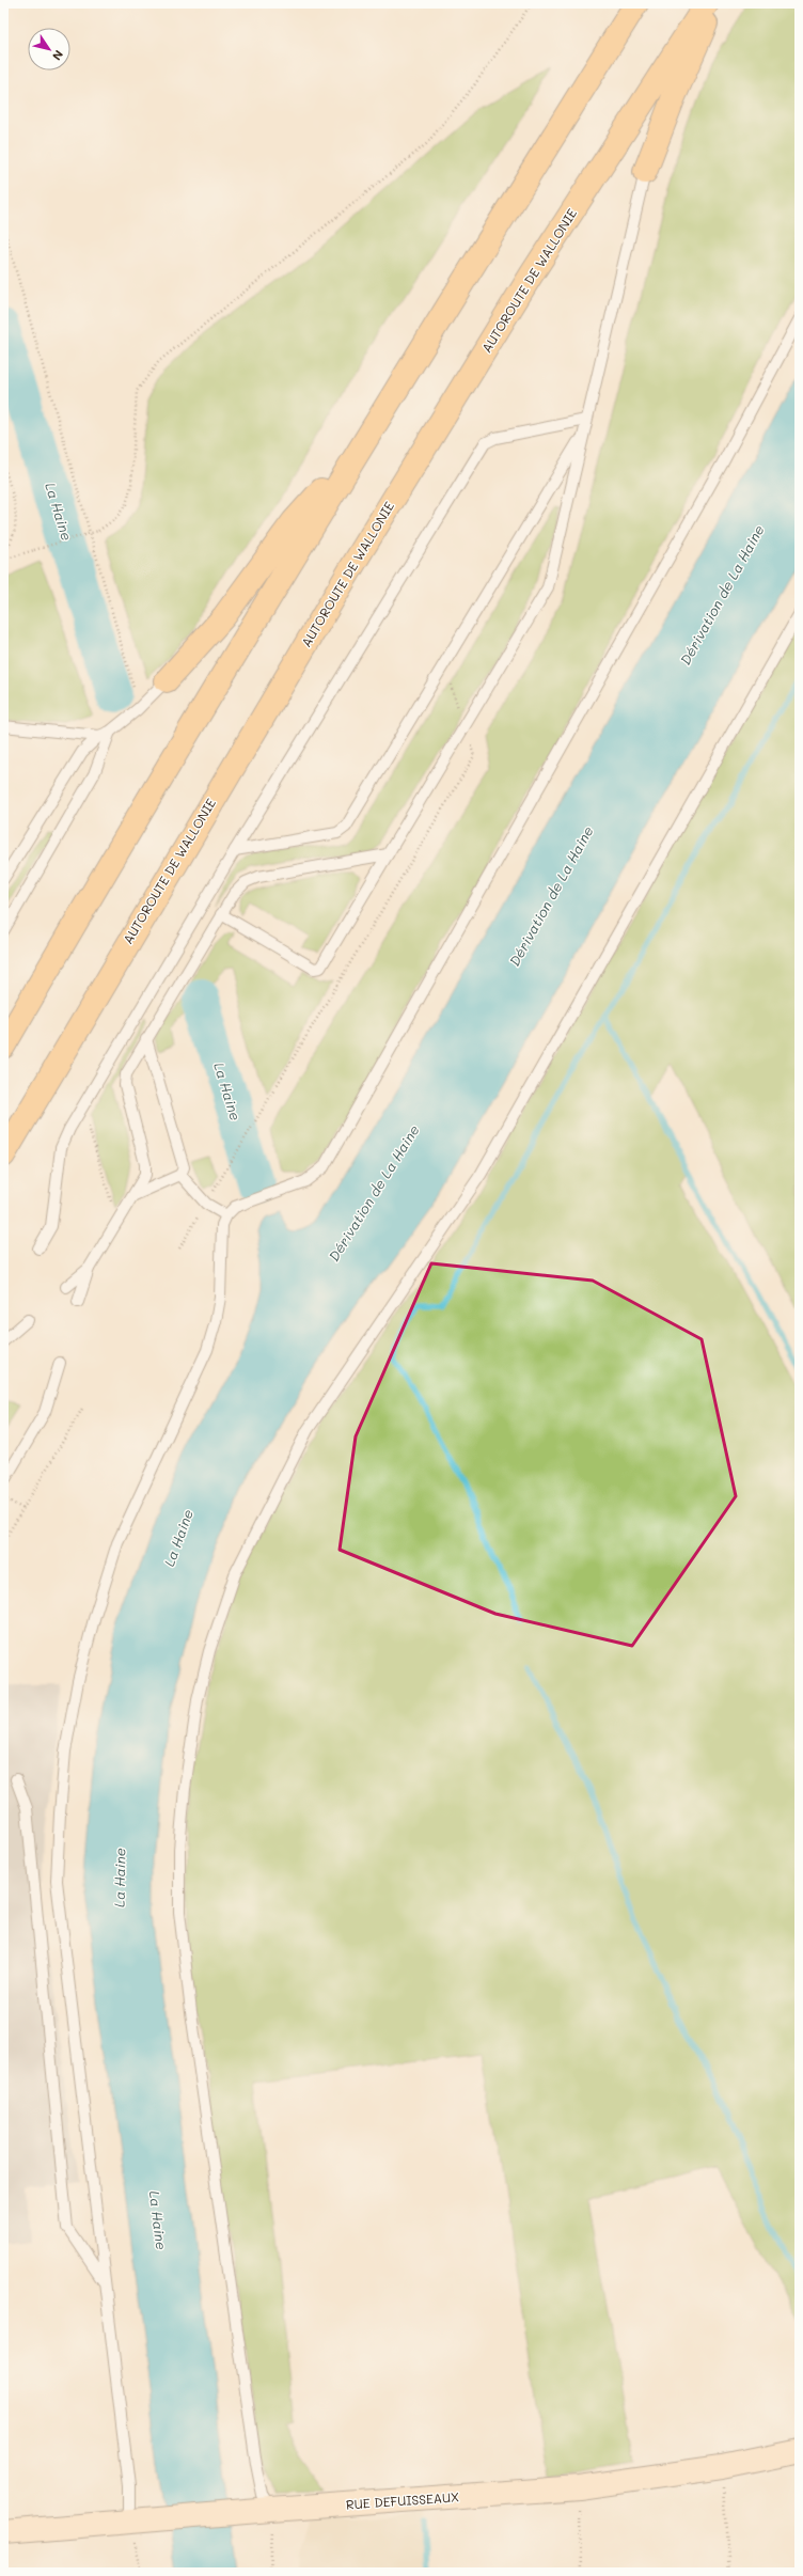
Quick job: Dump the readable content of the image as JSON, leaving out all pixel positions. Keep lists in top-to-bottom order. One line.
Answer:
{"streets":{"highway":["AUTOROUTE DE WALLONIE"],"street":["RUE DEFUISSEAUX"]},"water":["La Haine","Dérivation de La Haine"],"north":"bottom right"}
